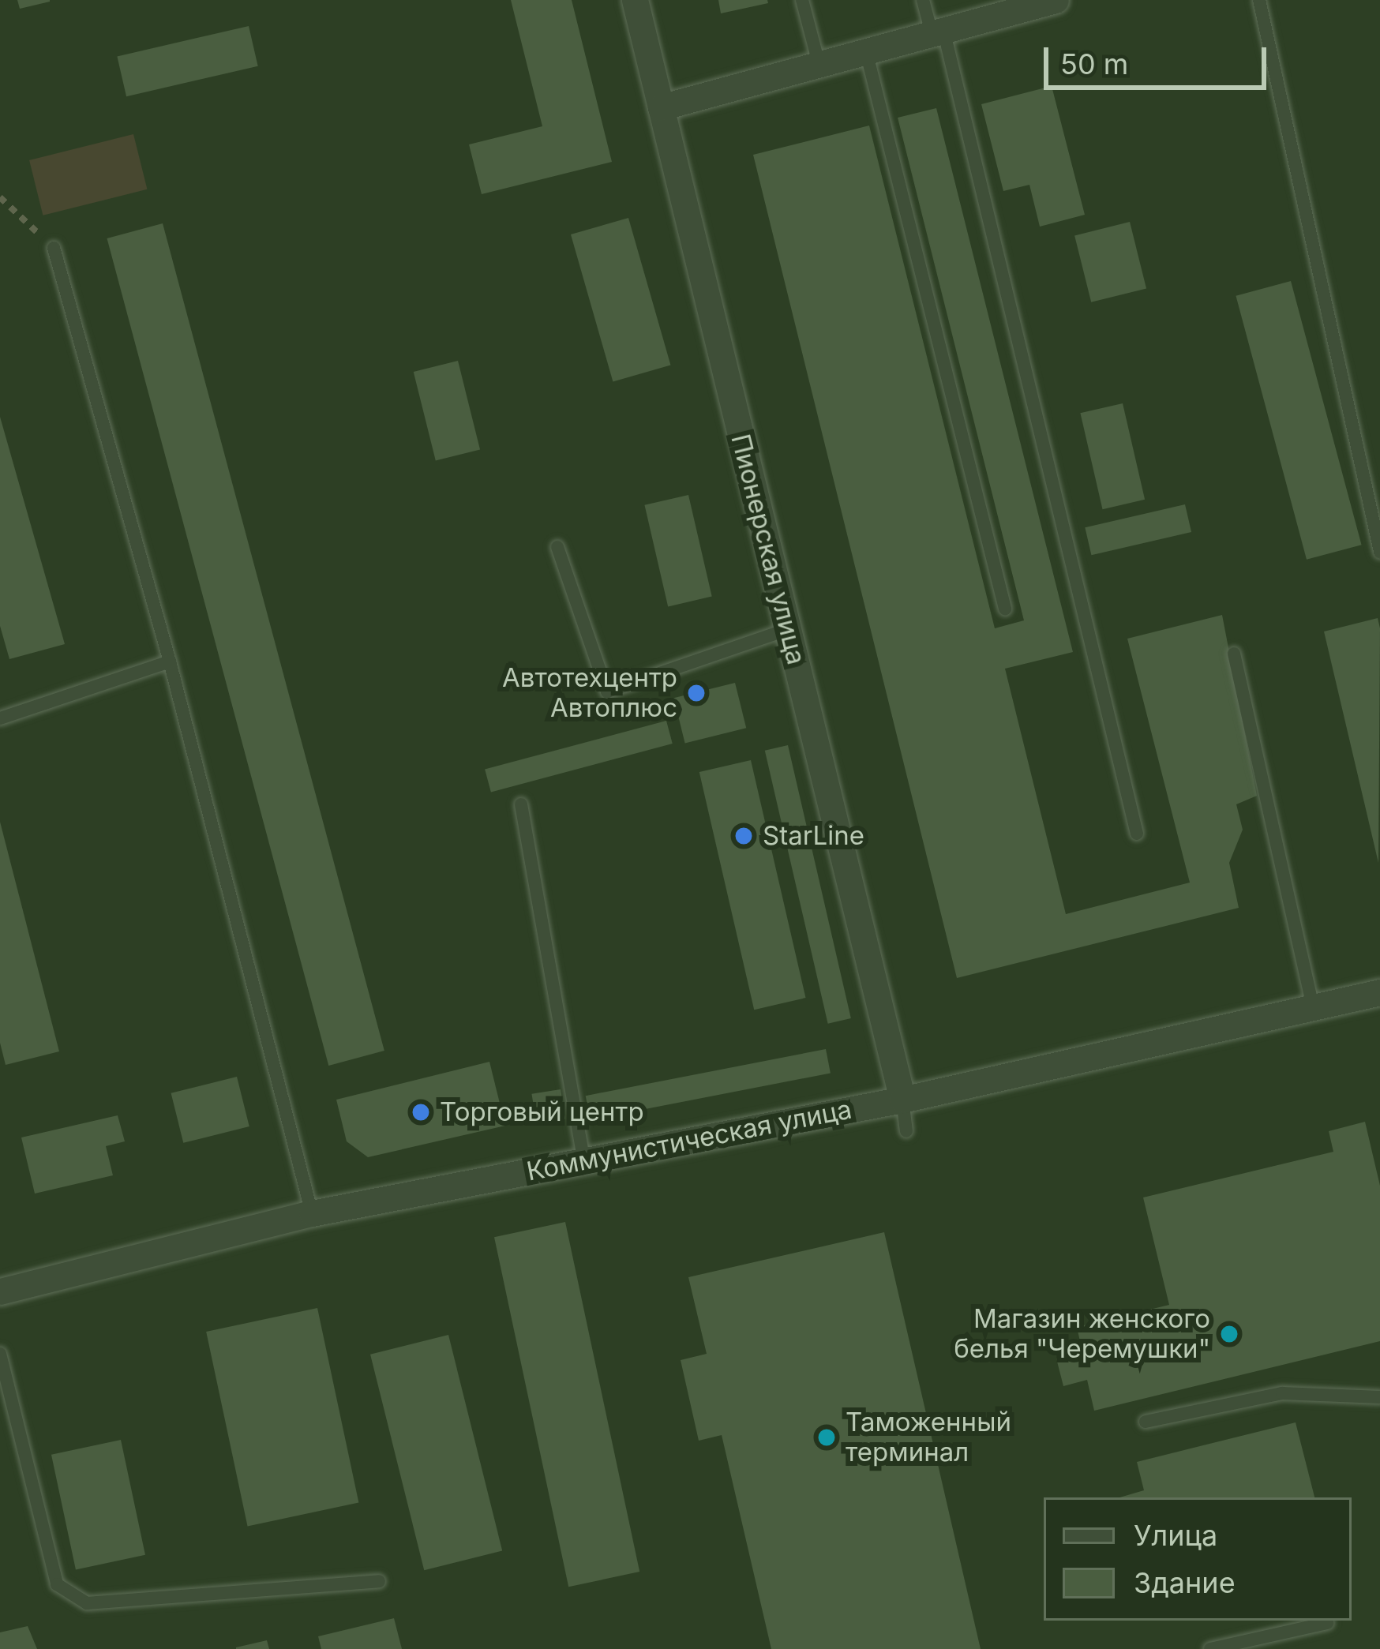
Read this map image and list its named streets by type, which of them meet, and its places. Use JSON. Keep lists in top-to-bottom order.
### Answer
{
  "streets": {
    "street": ["Пионерская улица", "Коммунистическая улица"]
  },
  "crossings": [
    ["Пионерская улица", "Коммунистическая улица"]
  ],
  "places": [
    "Автотехцентр Автоплюс",
    "StarLine",
    "Торговый центр",
    "Магазин женского белья \"Черемушки\"",
    "Таможенный терминал"
  ],
  "legend": ["Улица", "Здание"],
  "scale_bar": "50 m"
}
